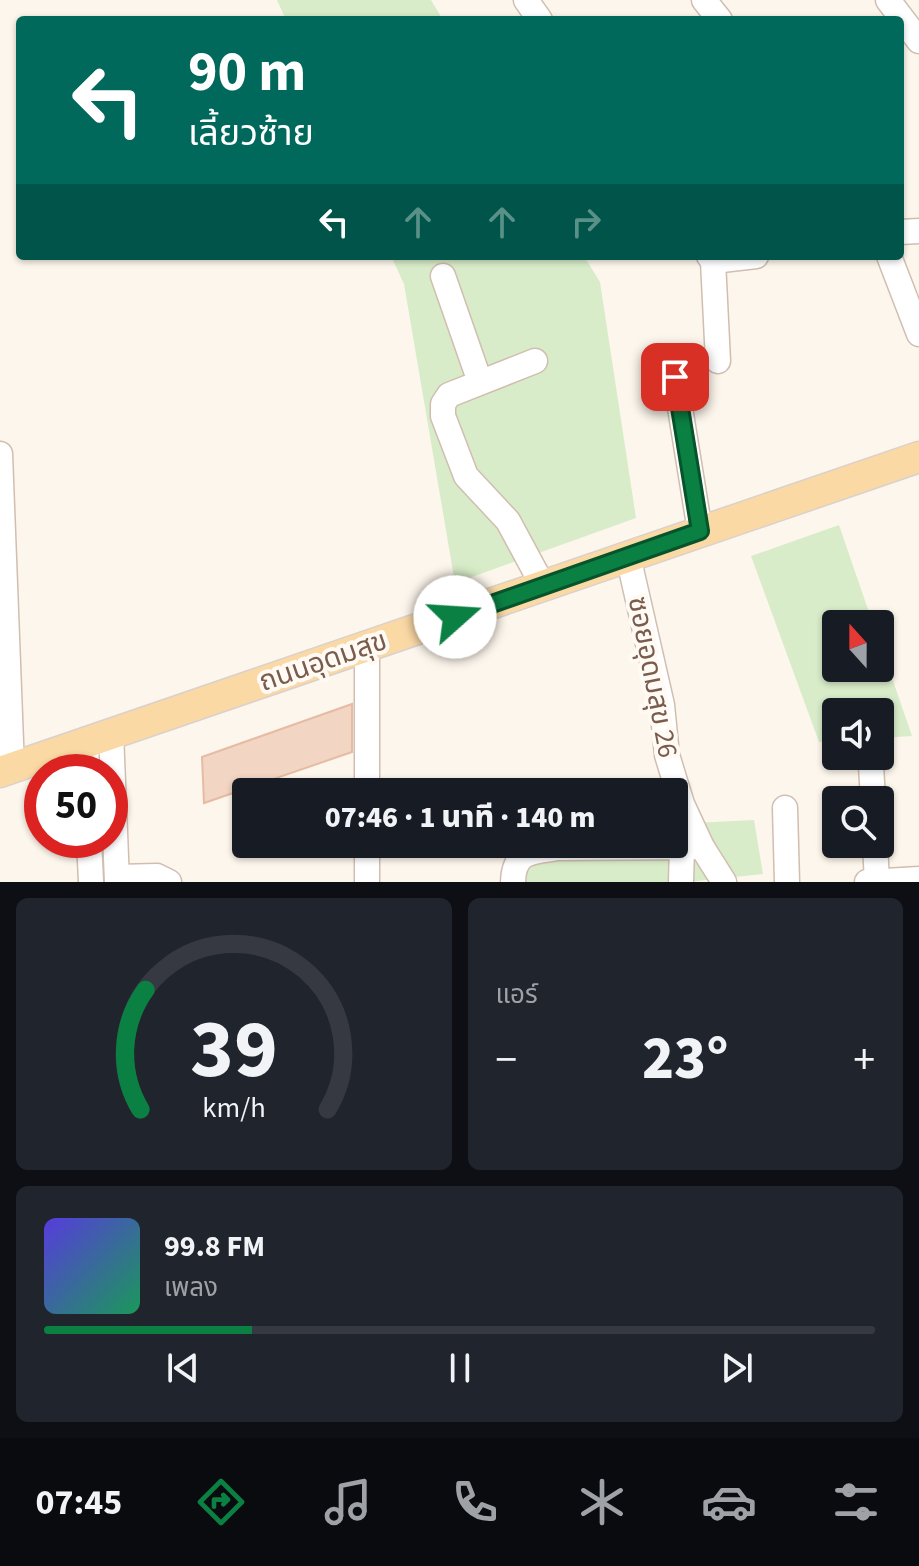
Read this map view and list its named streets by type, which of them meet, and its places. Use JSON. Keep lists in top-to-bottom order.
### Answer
{
  "streets": {
    "main road": ["ถนนอุดมสุข"],
    "street": ["ซอยอุดมสุข 26"]
  },
  "crossings": [
    ["ถนนอุดมสุข", "ซอยอุดมสุข 26"]
  ],
  "north": "top",
  "page": {
    "turn": ["90 m", "เลี้ยวซ้าย"],
    "limit": "50",
    "trip": "07:46 · 1 นาที · 140 m",
    "tile": "แอร์",
    "heat": ["−", "23°", "+"],
    "song": ["99.8 FM", "เพลง"],
    "tabs": "07:45",
    "gauge": ["39", "km/h"]
  }
}
